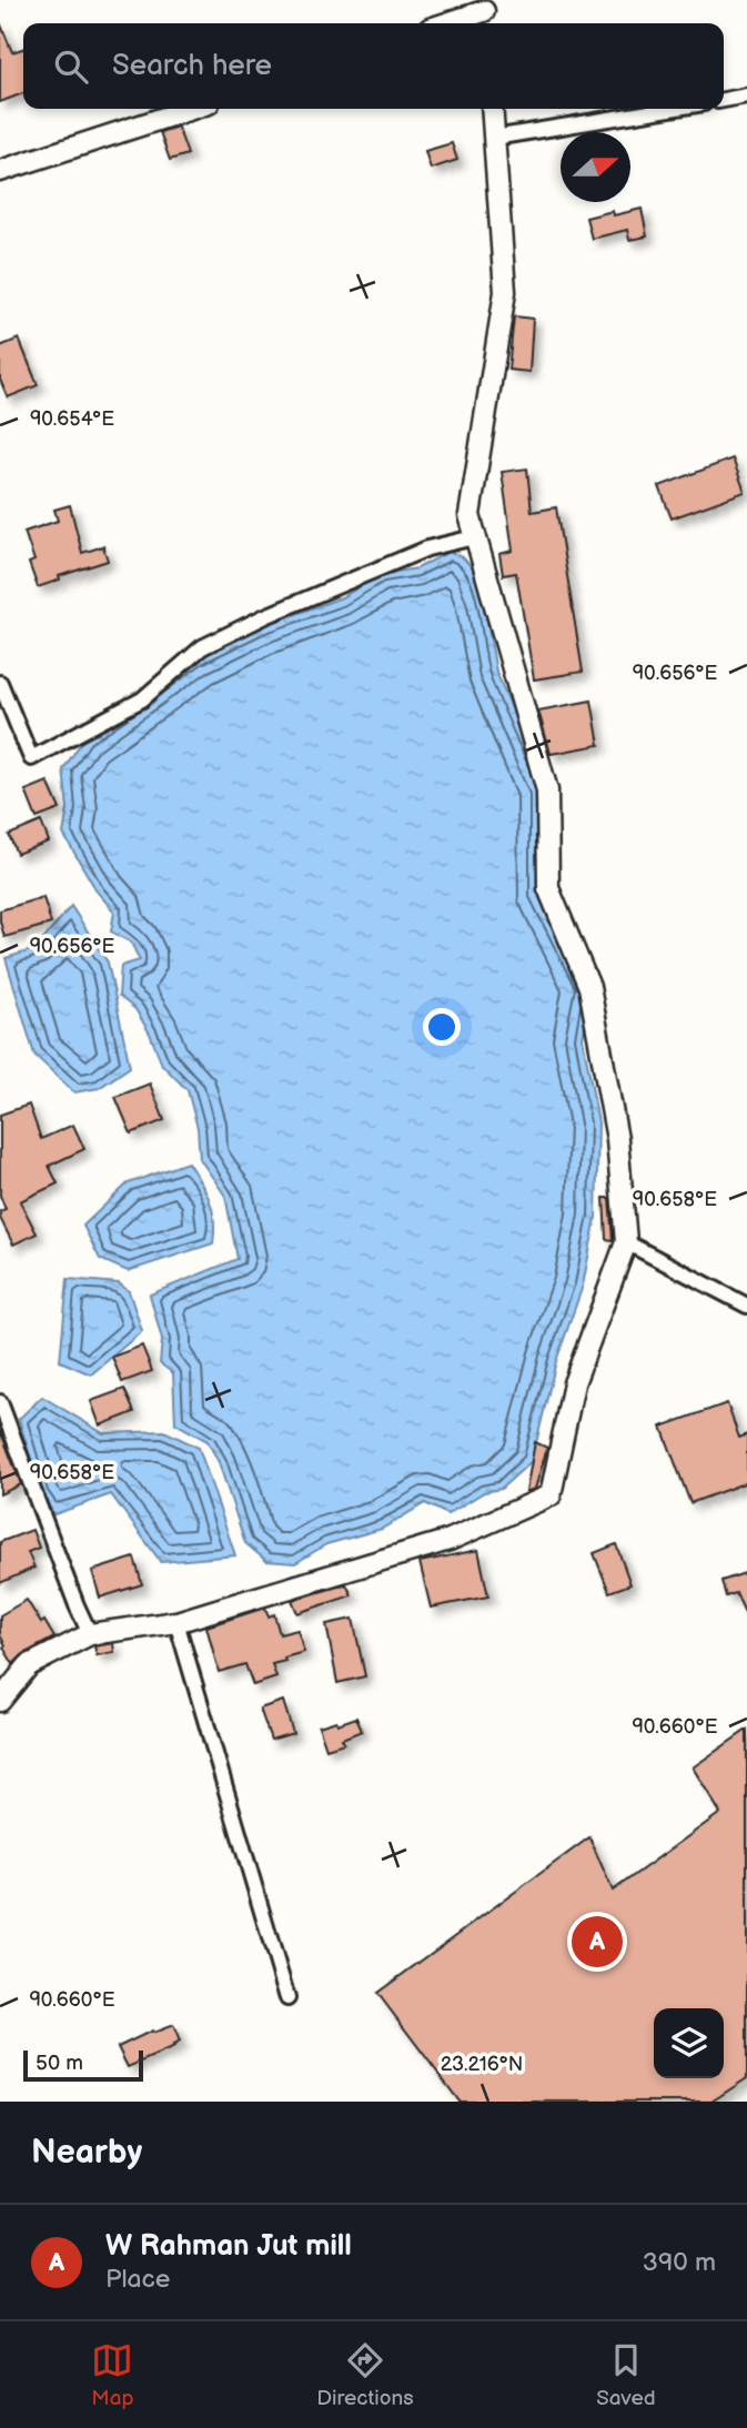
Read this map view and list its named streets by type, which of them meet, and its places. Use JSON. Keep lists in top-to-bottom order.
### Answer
{
  "scale_bar": "50 m",
  "north": "right",
  "page": {
    "search": "Search here",
    "pins": "A",
    "scale": "50 m",
    "heading": "Nearby",
    "list": [
      {
        "mark": "A",
        "name": "W Rahman Jut mill",
        "note": "Place",
        "value": "390 m"
      }
    ],
    "nav": ["Map", "Directions", "Saved"]
  },
  "coordinates": [
    "90.654°E",
    "90.656°E",
    "90.658°E",
    "90.660°E",
    "23.216°N"
  ]
}
